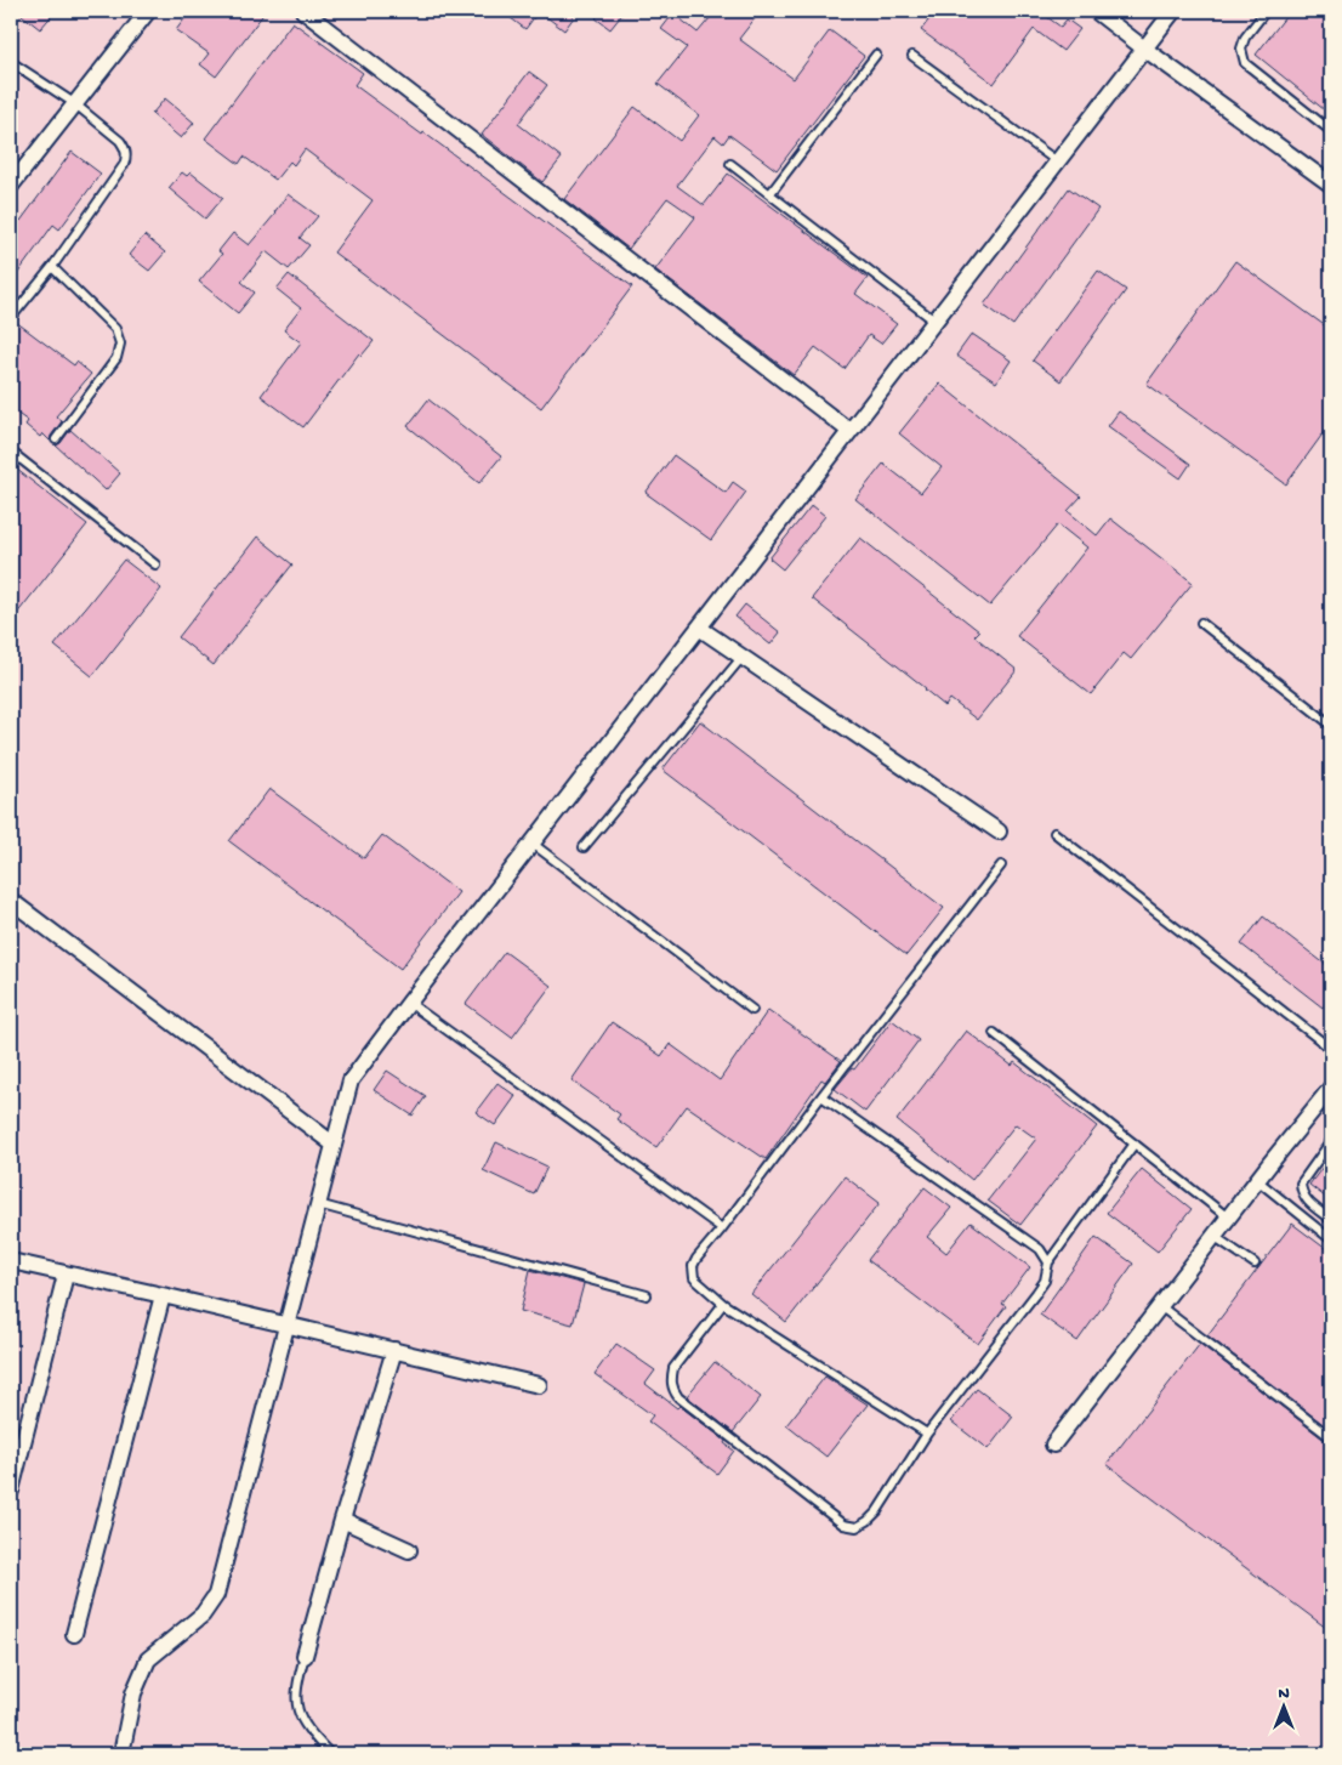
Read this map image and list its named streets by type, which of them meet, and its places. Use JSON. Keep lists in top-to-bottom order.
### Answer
{
  "north": "top"
}
